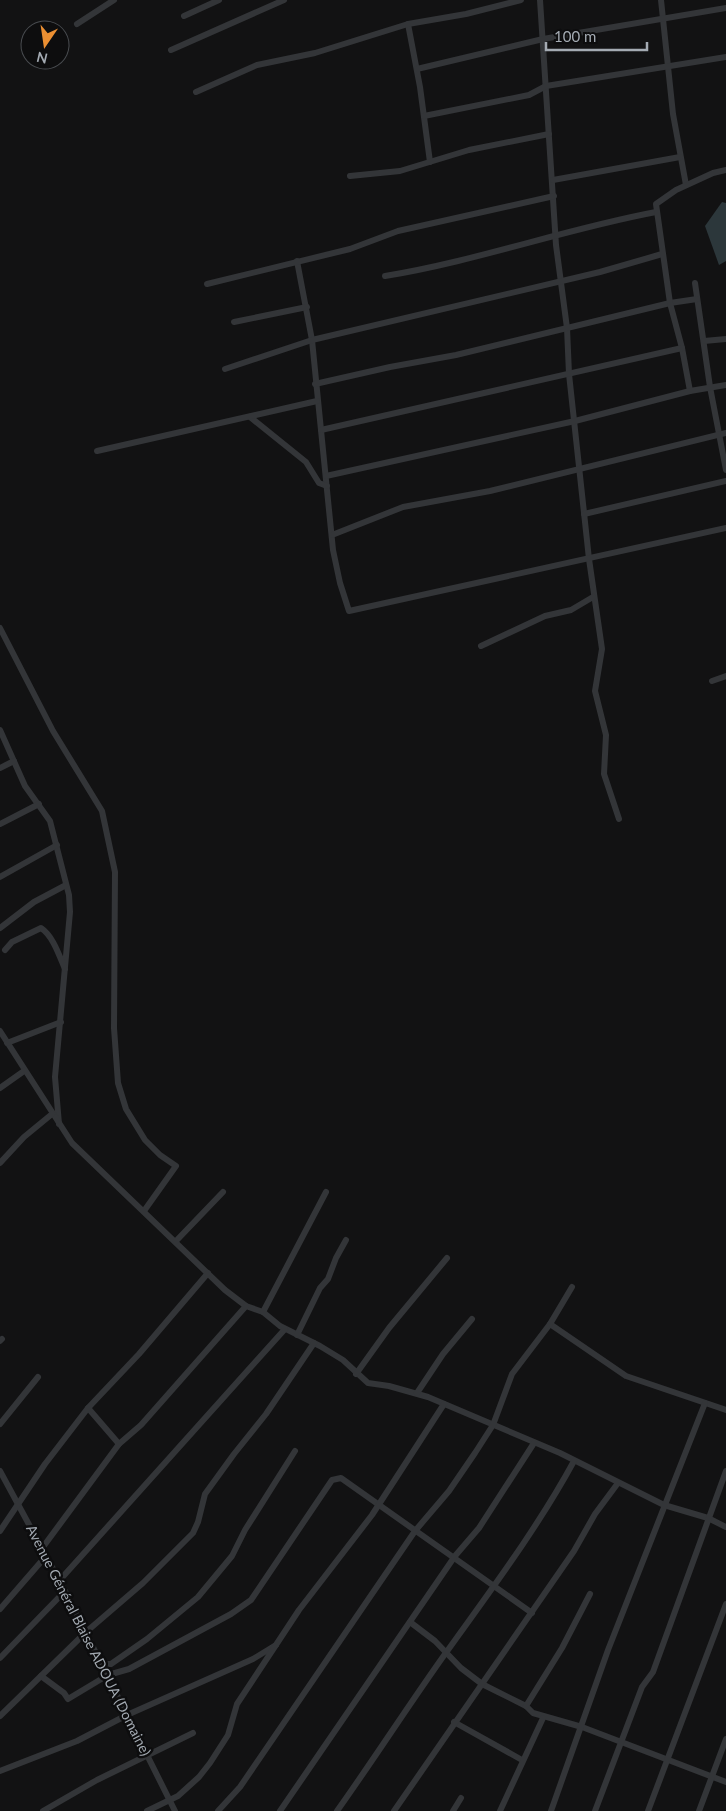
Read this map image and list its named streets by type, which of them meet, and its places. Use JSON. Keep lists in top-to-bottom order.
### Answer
{
  "streets": {
    "street": ["Avenue Général Blaise ADOUA (Domaine)"]
  },
  "scale_bar": "100 m",
  "north": "bottom"
}
